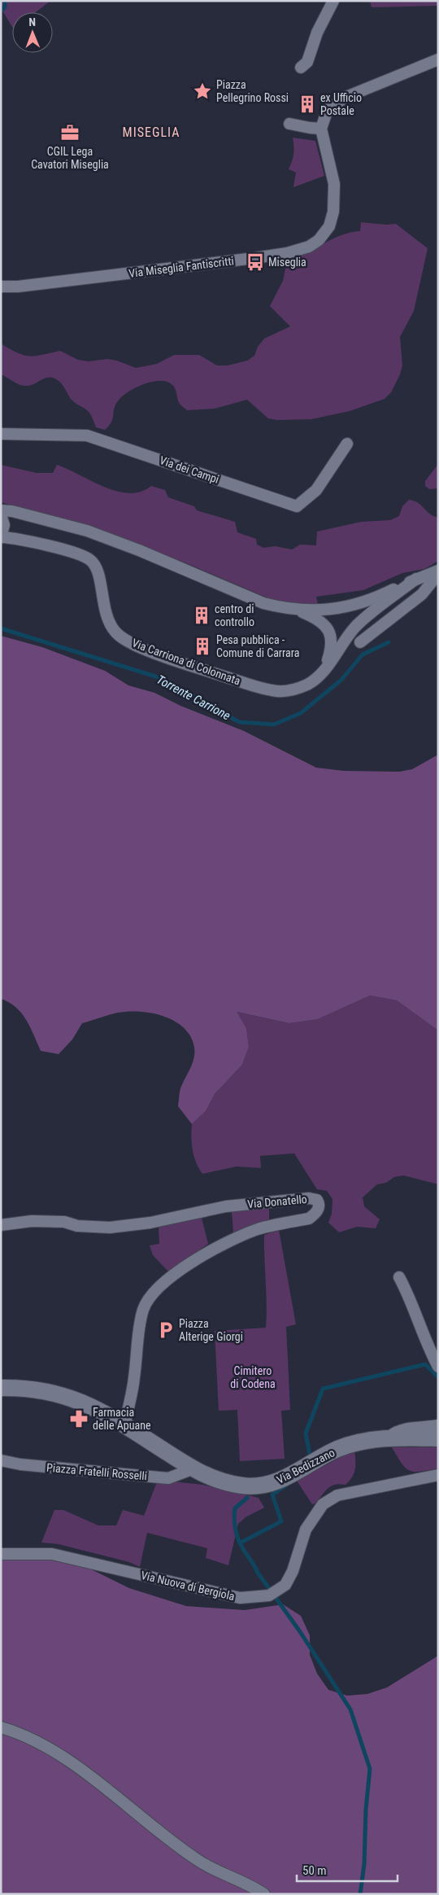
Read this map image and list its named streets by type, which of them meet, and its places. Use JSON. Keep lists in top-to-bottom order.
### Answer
{
  "streets": {
    "street": [
      "Via Miseglia Fantiscritti",
      "Via dei Campi",
      "Via Carriona di Colonnata",
      "Via Donatello",
      "Via Bedizzano",
      "Piazza Fratelli Rosselli",
      "Via Nuova di Bergiola"
    ]
  },
  "crossings": [
    ["Via Donatello", "Via Bedizzano"],
    ["Via Bedizzano", "Piazza Fratelli Rosselli"]
  ],
  "districts": ["MISEGLIA"],
  "water": ["Torrente Carrione"],
  "parks": ["Cimitero di Codena"],
  "places": {
    "place": ["Piazza Pellegrino Rossi"],
    "building": ["ex Ufficio Postale", "centro di controllo", "Pesa pubblica - Comune di Carrara"],
    "office": ["CGIL Lega Cavatori Miseglia"],
    "bus stop": ["Miseglia"],
    "parking": ["Piazza Alterige Giorgi"],
    "pharmacy": ["Farmacia delle Apuane"]
  },
  "scale_bar": "50 m",
  "north": "top"
}
